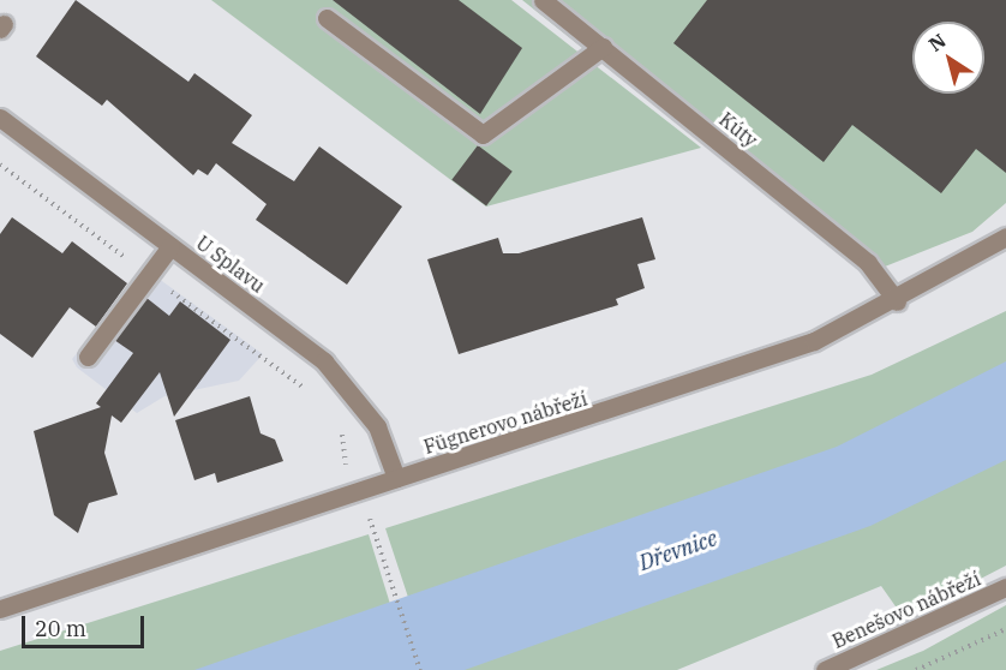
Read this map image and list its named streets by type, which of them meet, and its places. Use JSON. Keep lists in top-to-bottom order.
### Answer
{
  "streets": {
    "street": [
      "Kúty",
      "U Splavu",
      "Fügnerovo nábřeží",
      "Benešovo nábřeží"
    ]
  },
  "crossings": [
    ["Kúty", "Fügnerovo nábřeží"],
    ["U Splavu", "Fügnerovo nábřeží"]
  ],
  "water": ["Dřevnice"],
  "scale_bar": "20 m",
  "north": "top left"
}
